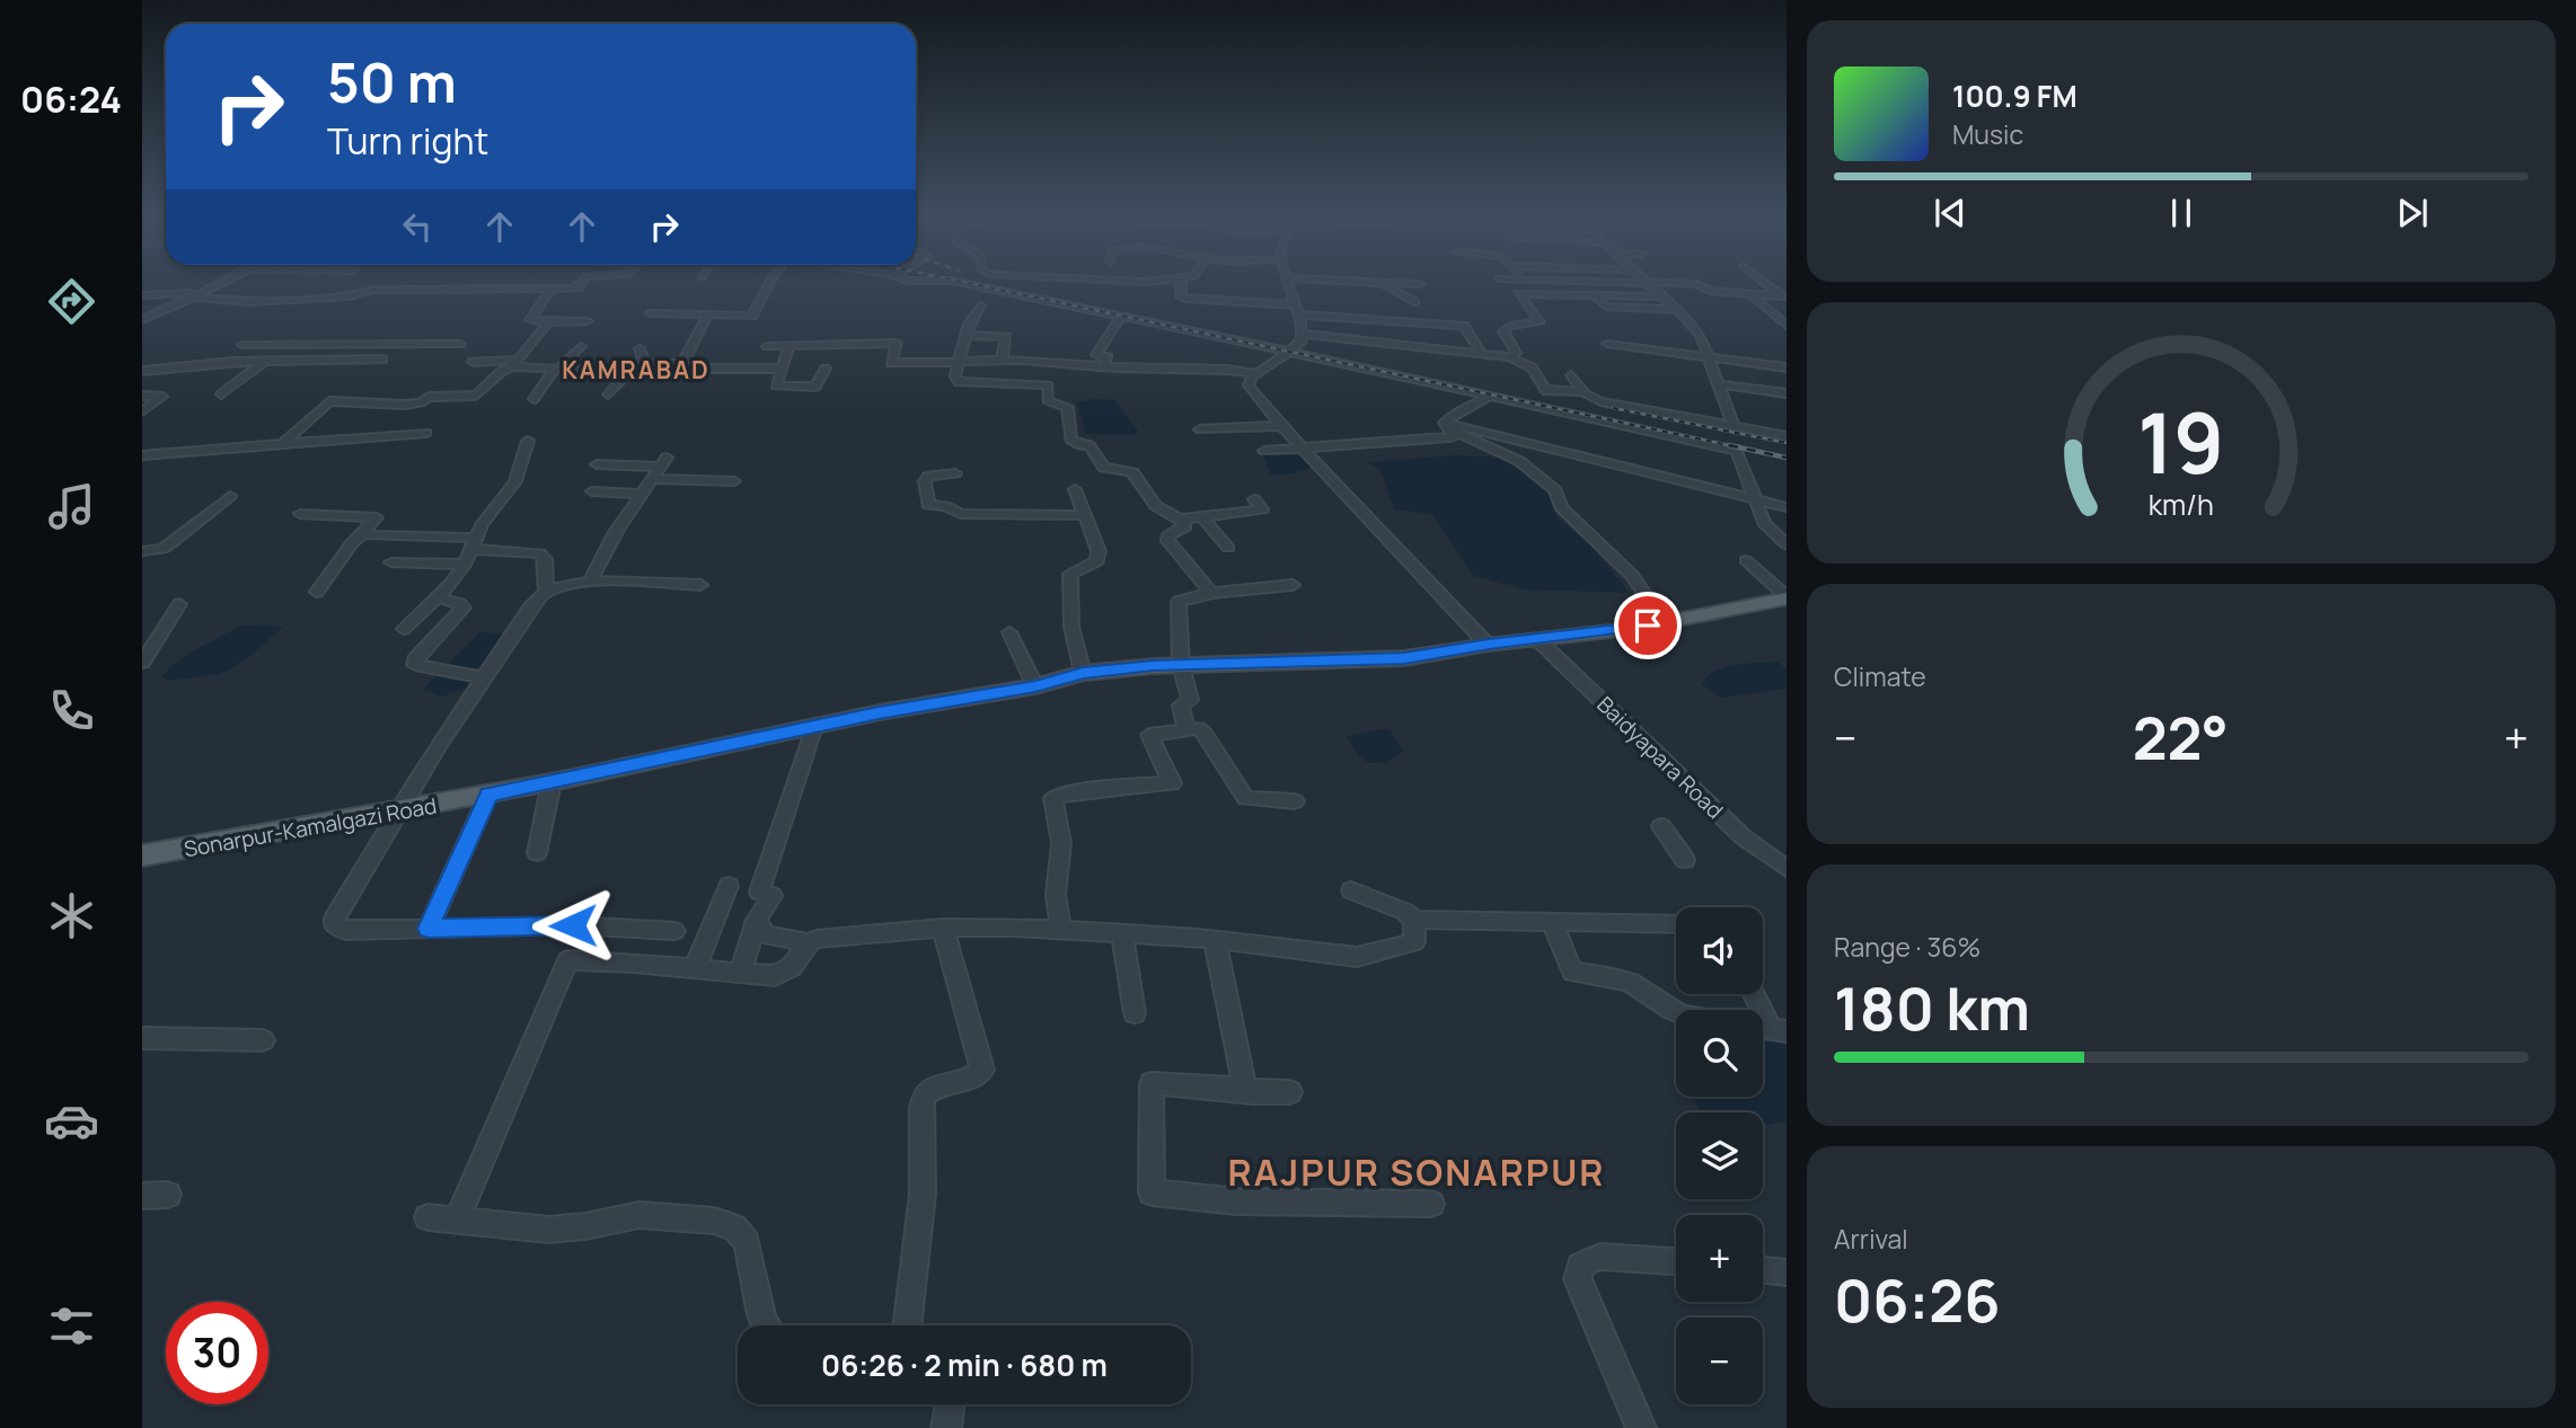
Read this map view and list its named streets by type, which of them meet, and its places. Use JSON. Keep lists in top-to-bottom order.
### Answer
{
  "streets": {
    "main road": ["Sonarpur-Kamalgazi Road"],
    "street": ["Baidyapara Road"]
  },
  "crossings": [
    ["Baidyapara Road", "Sonarpur-Kamalgazi Road"]
  ],
  "districts": ["KAMRABAD", "RAJPUR SONARPUR"],
  "page": {
    "tabs": "06:24",
    "turn": ["50 m", "Turn right"],
    "song": ["100.9 FM", "Music"],
    "tile": [
      "Climate",
      ["Range · 36%", "180 km"],
      ["Arrival", "06:26"]
    ],
    "heat": ["−", "22°", "+"],
    "map_buttons": ["+", "−"],
    "limit": "30",
    "trip": "06:26 · 2 min · 680 m",
    "gauge": ["19", "km/h"]
  }
}
